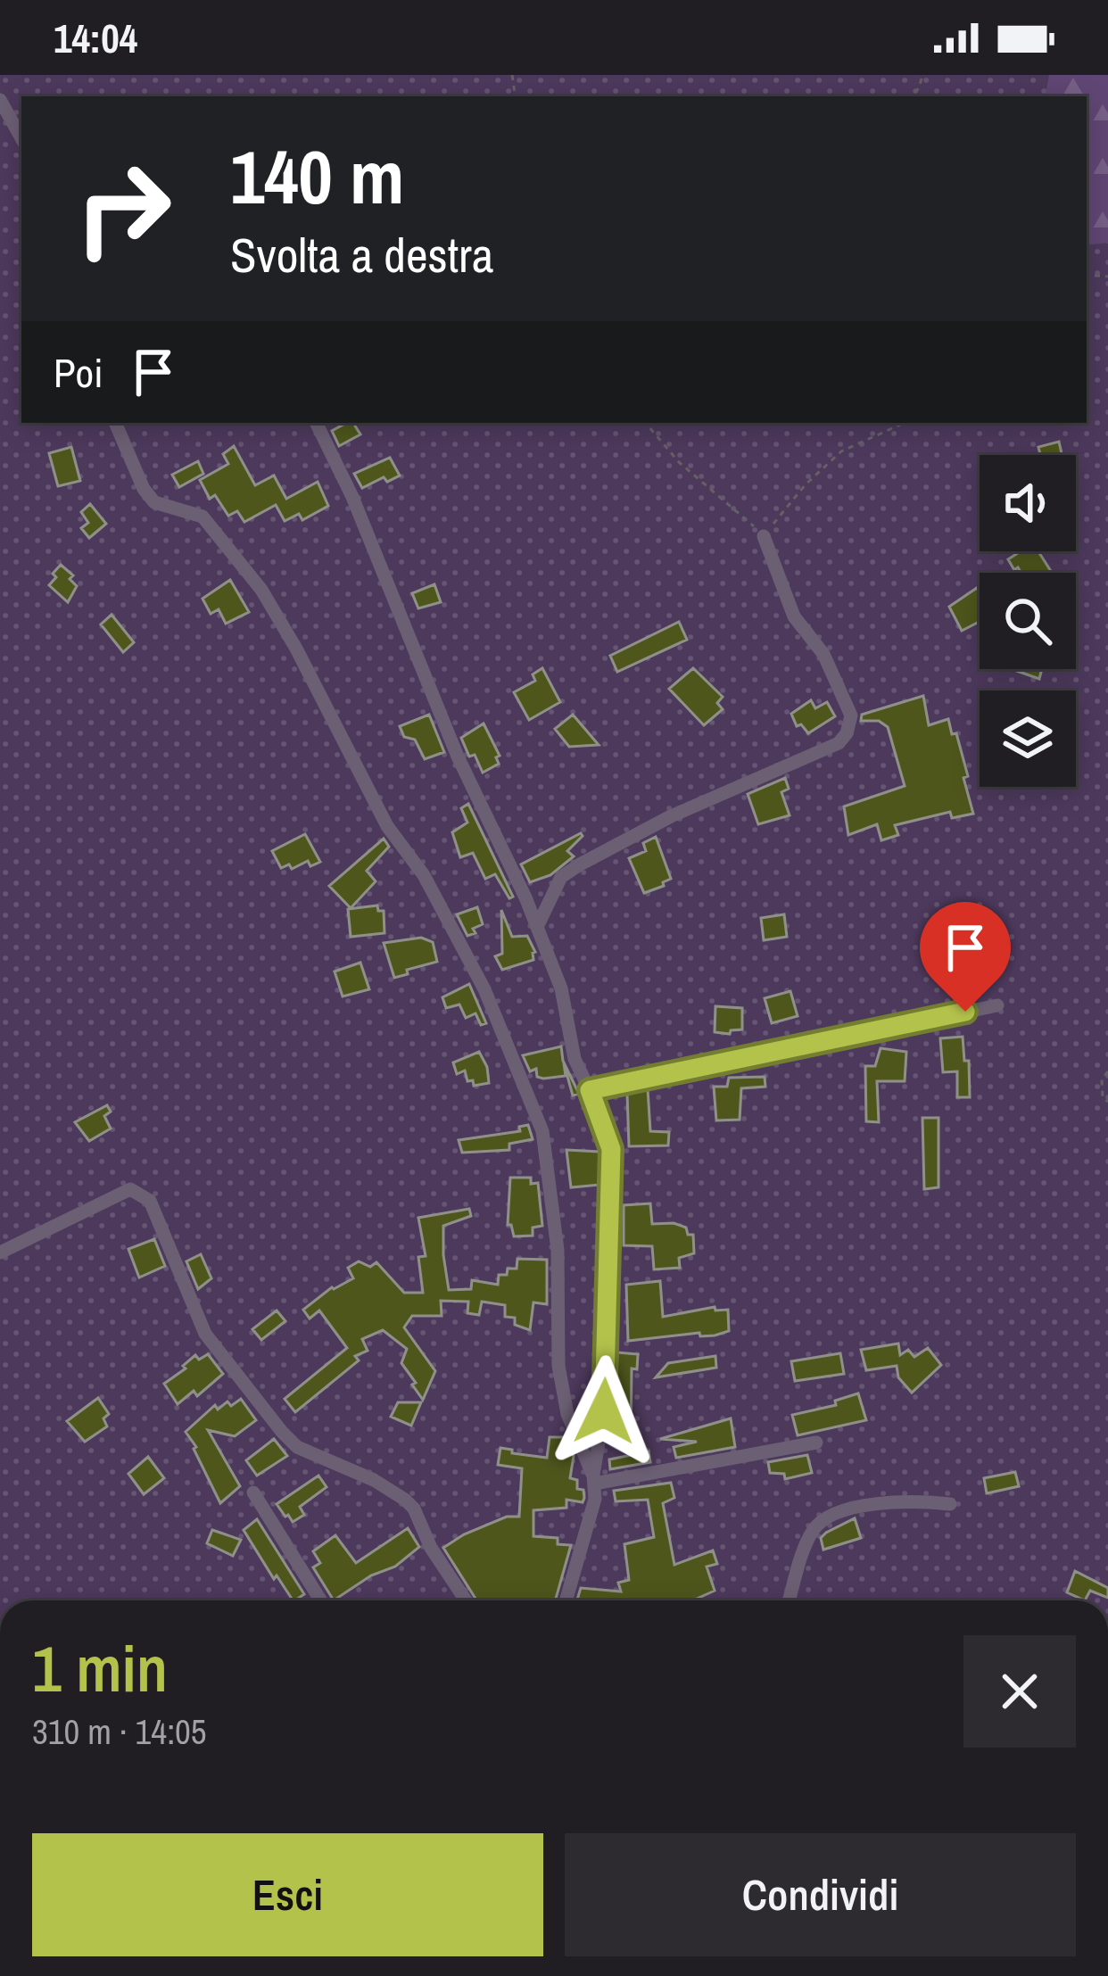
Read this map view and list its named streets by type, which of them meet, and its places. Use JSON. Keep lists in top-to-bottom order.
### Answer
{
  "page": {
    "status": "14:04",
    "turn": ["140 m", "Svolta a destra"],
    "then": "Poi",
    "heading": ["1 min", "310 m · 14:05"],
    "buttons": ["Esci", "Condividi"]
  }
}
